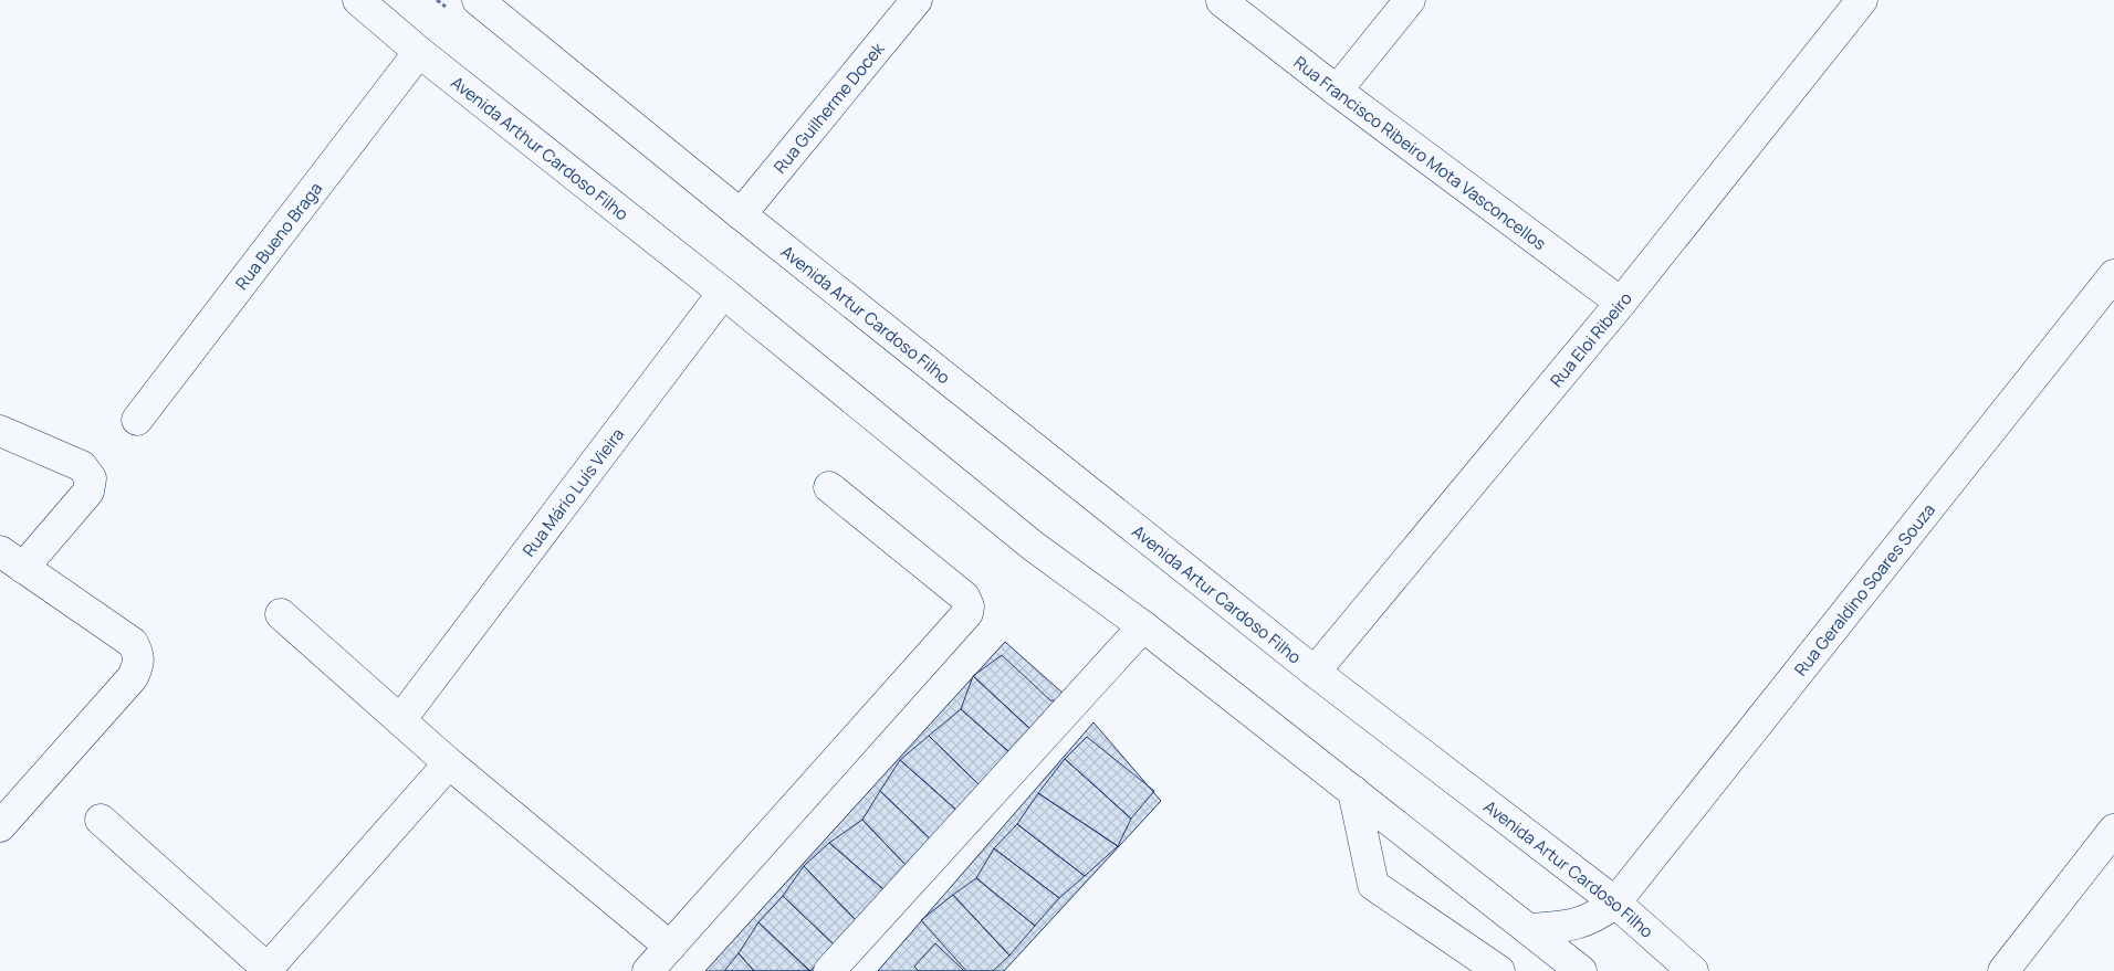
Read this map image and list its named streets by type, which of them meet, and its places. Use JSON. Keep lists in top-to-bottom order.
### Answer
{
  "streets": {
    "street": [
      "Rua Guilherme Docek",
      "Avenida Arthur Cardoso Filho",
      "Rua Francisco Ribeiro Mota Vasconcellos",
      "Rua Bueno Braga",
      "Avenida Artur Cardoso Filho",
      "Rua Eloi Ribeiro",
      "Rua Mário Luís Vieira",
      "Rua Geraldino Soares Souza"
    ]
  },
  "crossings": [
    ["Rua Guilherme Docek", "Avenida Artur Cardoso Filho"],
    ["Avenida Arthur Cardoso Filho", "Rua Bueno Braga"],
    ["Avenida Arthur Cardoso Filho", "Rua Mário Luís Vieira"],
    ["Rua Francisco Ribeiro Mota Vasconcellos", "Rua Eloi Ribeiro"],
    ["Avenida Artur Cardoso Filho", "Rua Eloi Ribeiro"],
    ["Avenida Artur Cardoso Filho", "Rua Geraldino Soares Souza"]
  ]
}
